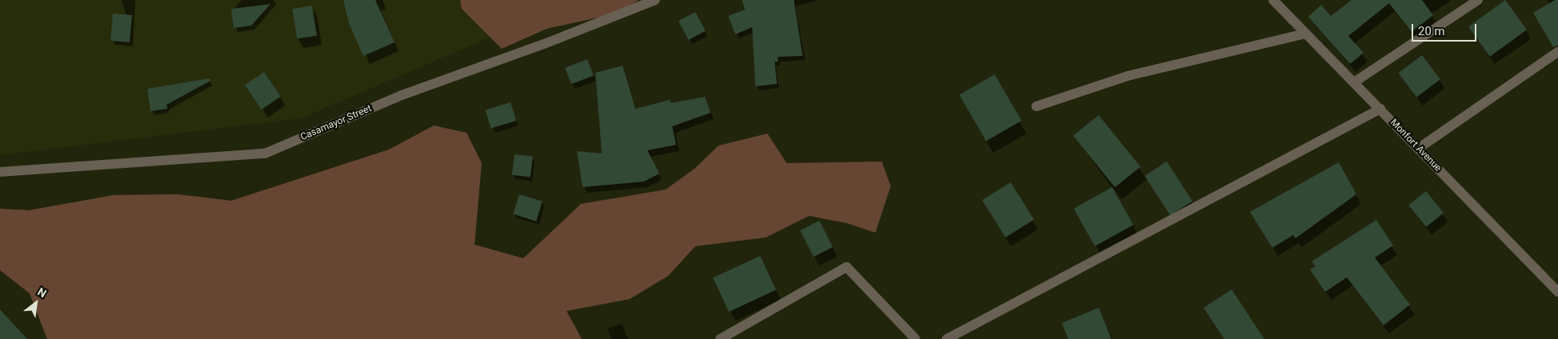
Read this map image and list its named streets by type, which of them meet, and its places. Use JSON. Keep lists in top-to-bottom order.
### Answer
{
  "streets": {
    "street": ["Casamayor Street", "Monfort Avenue"]
  },
  "scale_bar": "20 m",
  "north": "top right"
}
